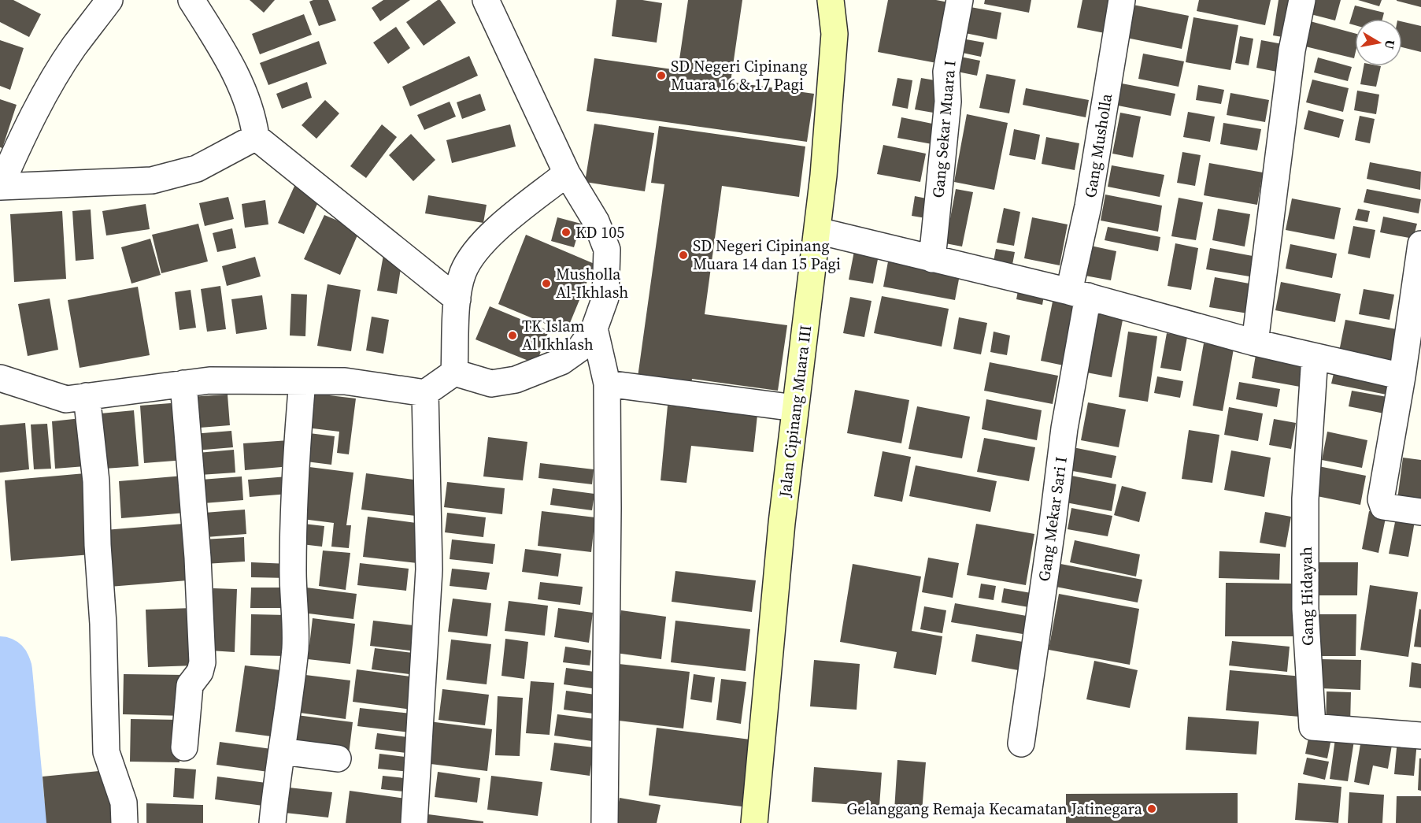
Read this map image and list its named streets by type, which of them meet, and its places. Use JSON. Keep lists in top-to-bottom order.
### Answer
{
  "streets": {
    "street": [
      "Gang Sekar Muara I",
      "Gang Musholla",
      "Jalan Cipinang Muara III",
      "Gang Mekar Sari I",
      "Gang Hidayah"
    ]
  },
  "crossings": [
    ["Gang Musholla", "Gang Mekar Sari I"]
  ],
  "places": [
    "SD Negeri Cipinang Muara 16 & 17 Pagi",
    "KD 105",
    "SD Negeri Cipinang Muara 14 dan 15 Pagi",
    "Musholla Al-Ikhlash",
    "TK Islam Al Ikhlash",
    "Gelanggang Remaja Kecamatan Jatinegara"
  ],
  "north": "right"
}
